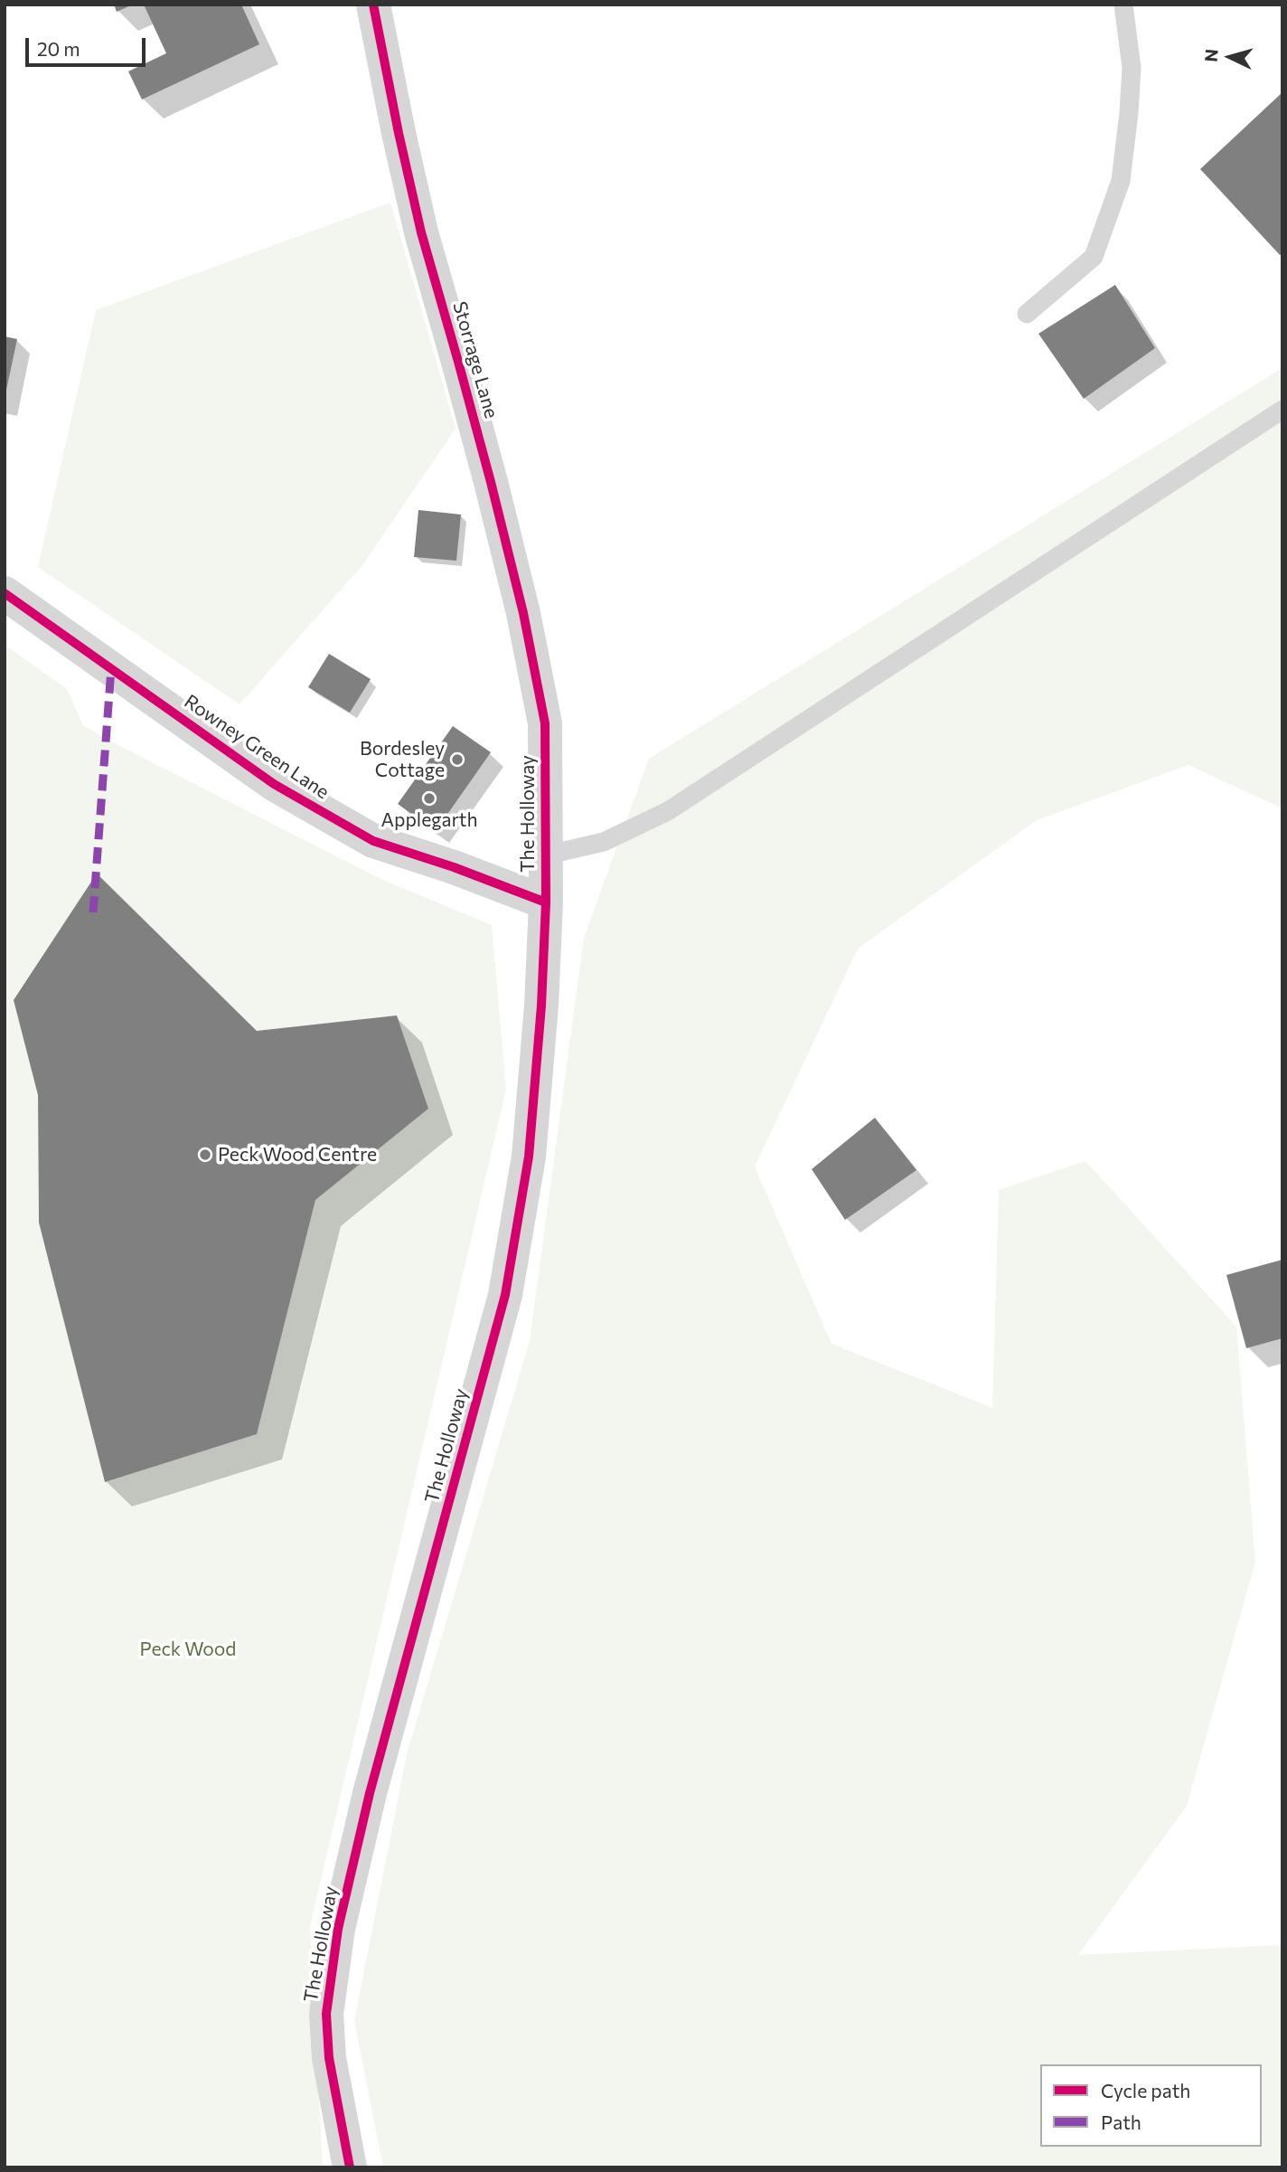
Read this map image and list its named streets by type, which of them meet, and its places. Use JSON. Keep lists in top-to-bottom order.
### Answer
{
  "streets": {
    "street": ["Storrage Lane", "Rowney Green Lane", "The Holloway"]
  },
  "crossings": [
    ["Storrage Lane", "The Holloway"],
    ["Rowney Green Lane", "The Holloway"]
  ],
  "parks": ["Peck Wood"],
  "places": ["Bordesley Cottage", "Applegarth", "Peck Wood Centre"],
  "legend": ["Cycle path", "Path"],
  "scale_bar": "20 m",
  "north": "left"
}
